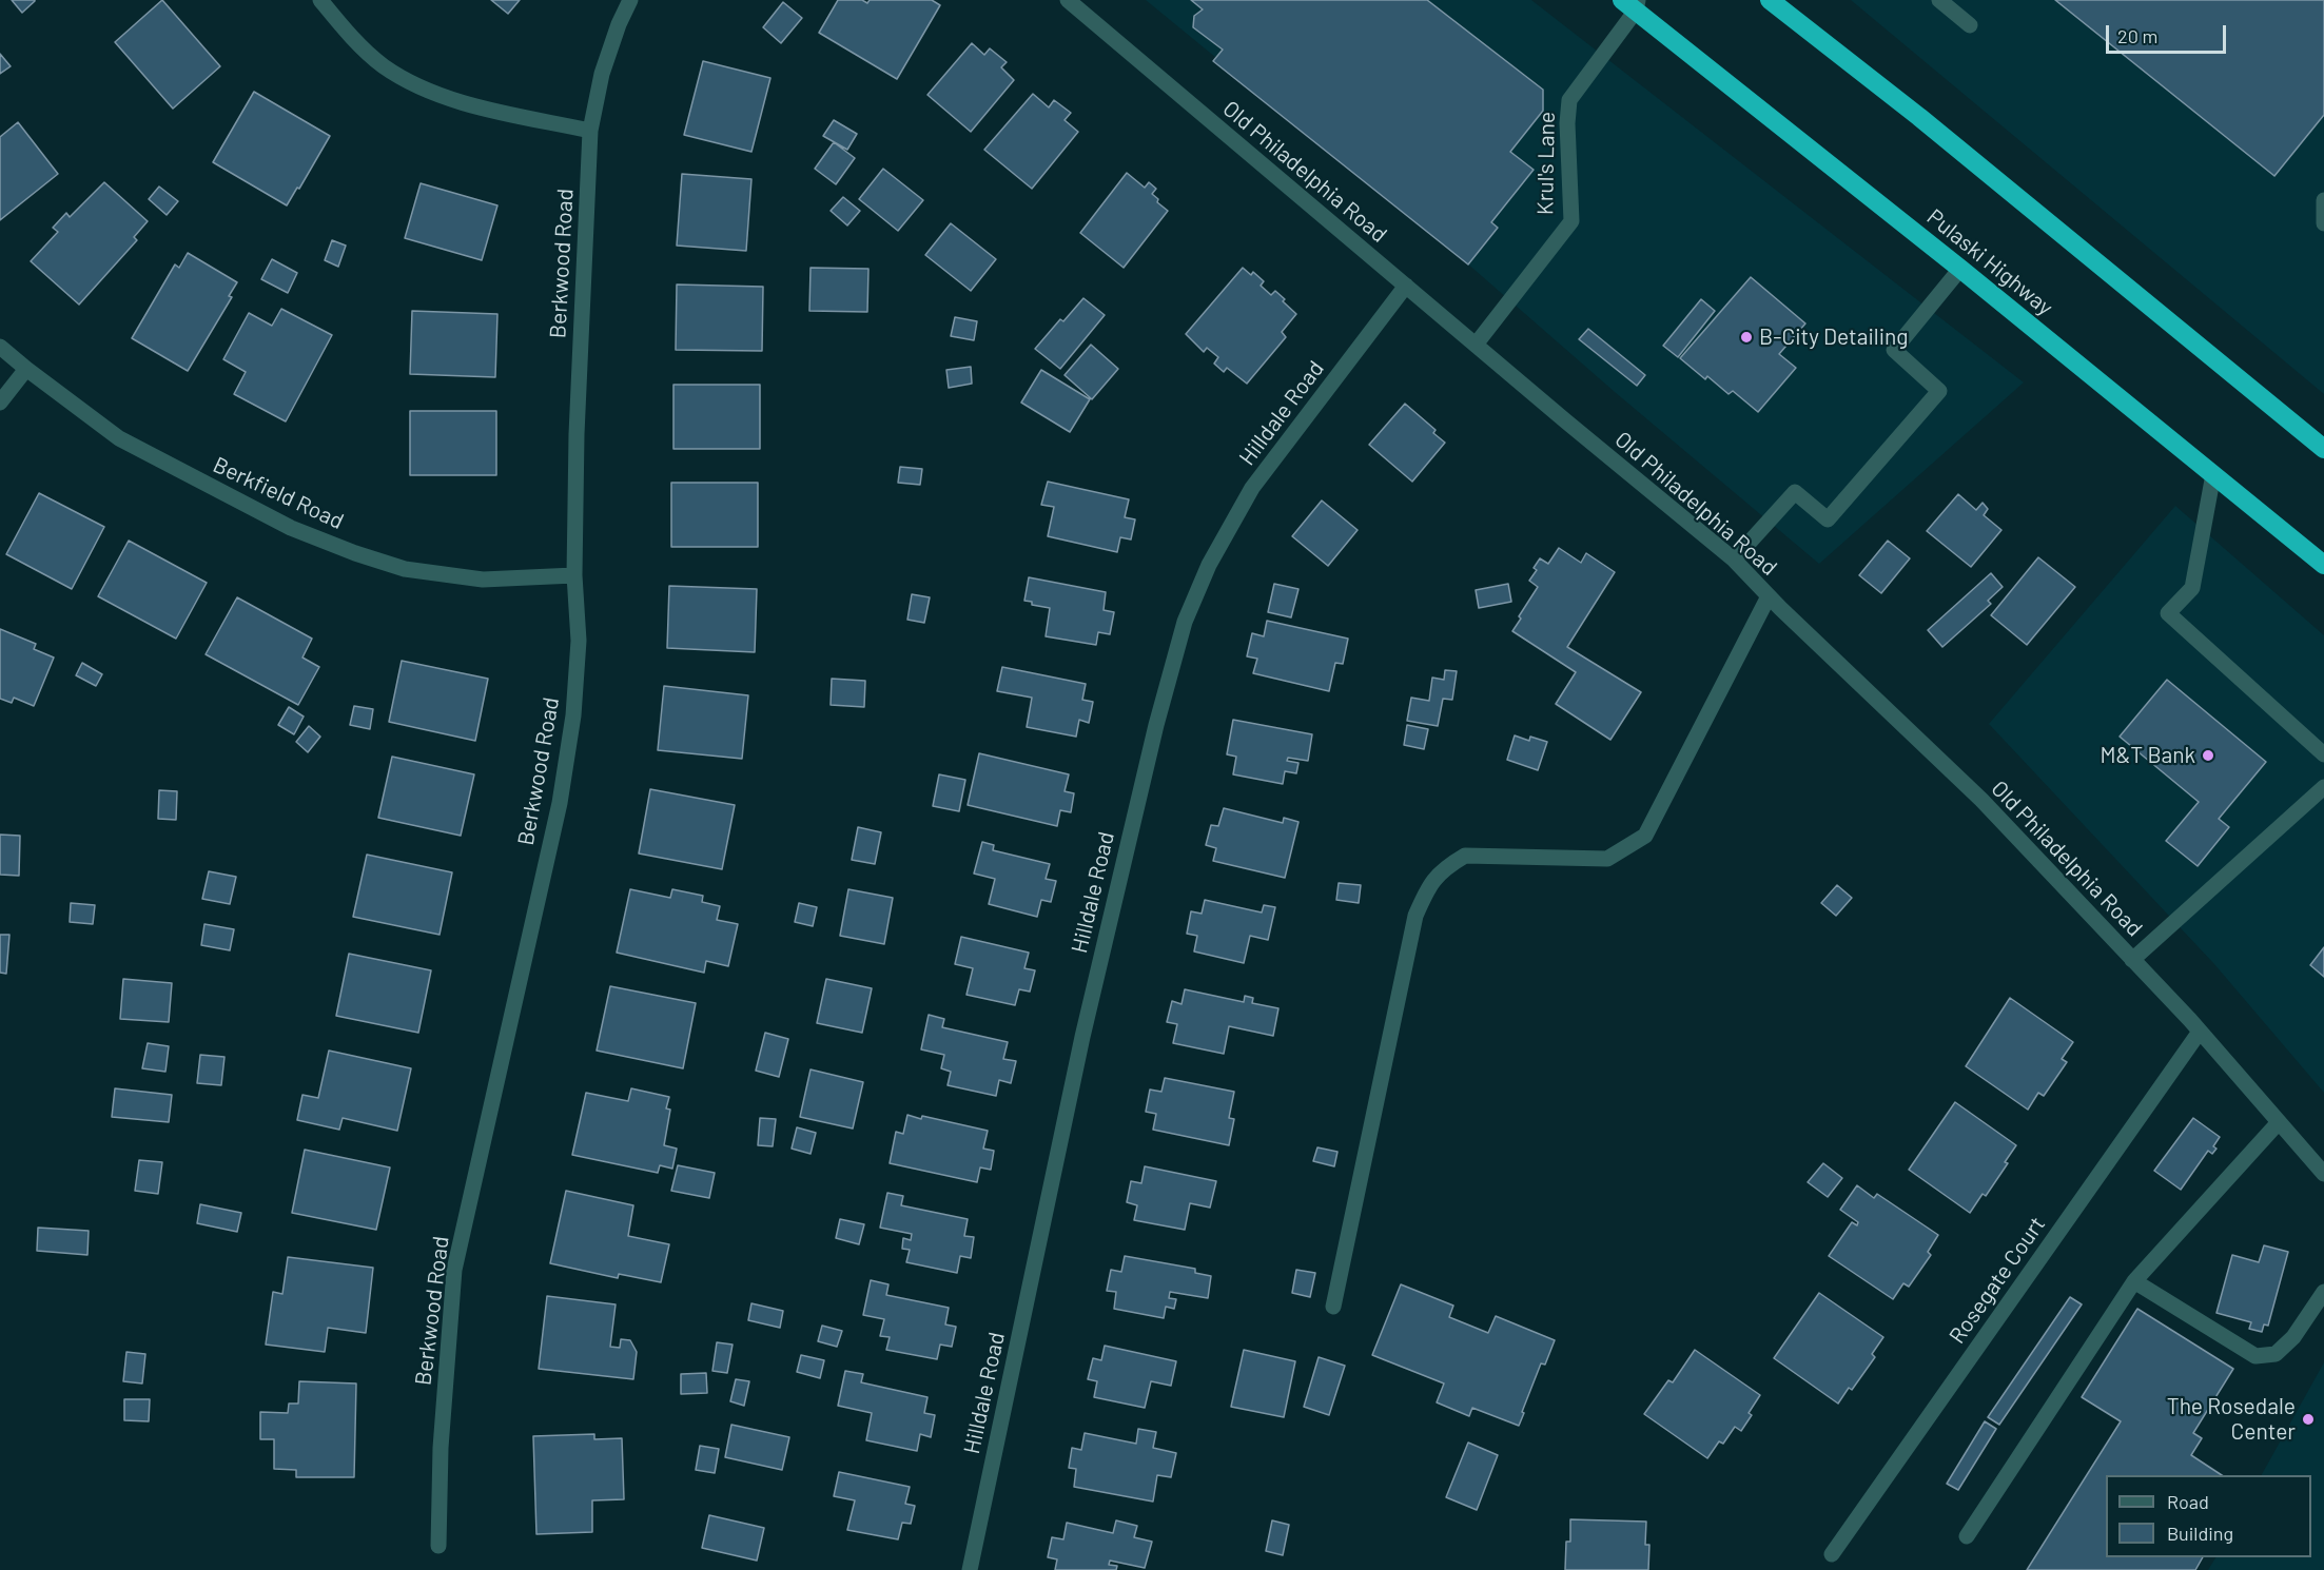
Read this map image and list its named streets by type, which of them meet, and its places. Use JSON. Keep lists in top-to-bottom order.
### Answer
{
  "streets": {
    "highway": ["Pulaski Highway"],
    "street": [
      "Krul's Lane",
      "Old Philadelphia Road",
      "Berkwood Road",
      "Hilldale Road",
      "Berkfield Road",
      "Rosegate Court"
    ]
  },
  "crossings": [
    ["Krul's Lane", "Old Philadelphia Road"],
    ["Krul's Lane", "Pulaski Highway"],
    ["Old Philadelphia Road", "Hilldale Road"],
    ["Old Philadelphia Road", "Rosegate Court"],
    ["Berkwood Road", "Berkfield Road"]
  ],
  "places": ["B-City Detailing", "M&T Bank", "The Rosedale Center"],
  "legend": ["Road", "Building"],
  "scale_bar": "20 m"
}
